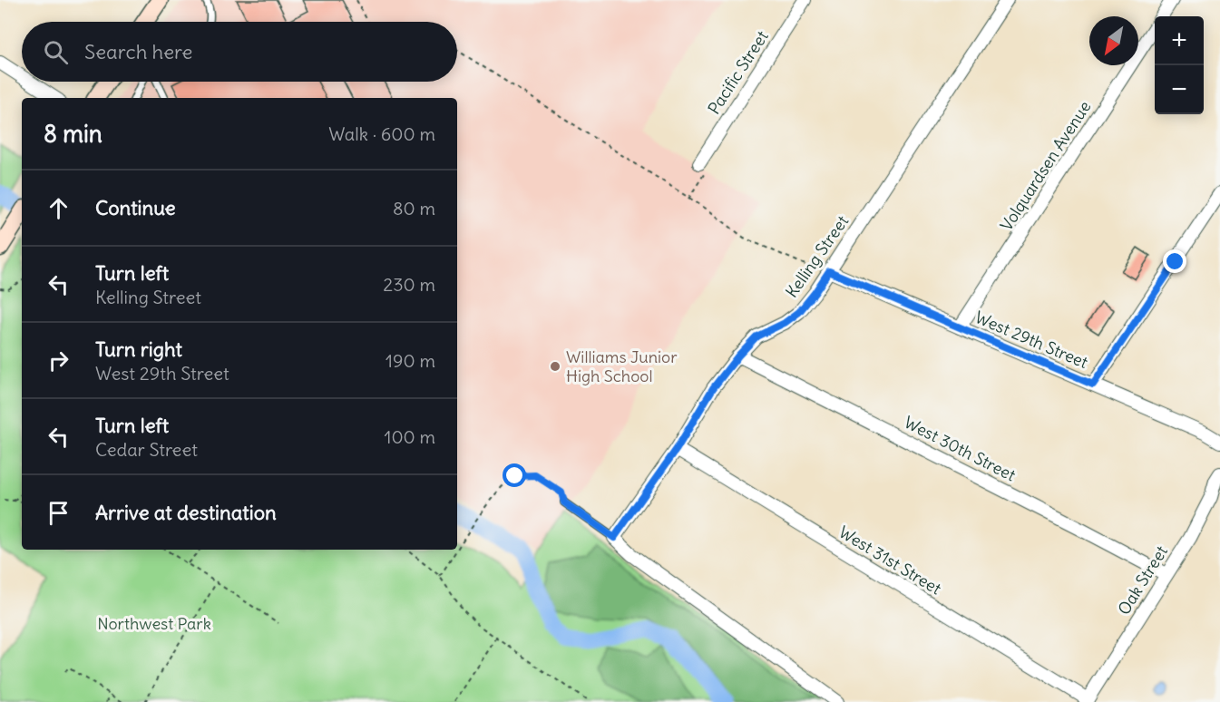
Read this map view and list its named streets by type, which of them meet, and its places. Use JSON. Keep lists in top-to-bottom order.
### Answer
{
  "streets": {
    "street": [
      "Pacific Street",
      "Volquardsen Avenue",
      "Kelling Street",
      "West 29th Street",
      "West 30th Street",
      "West 31st Street",
      "Oak Street"
    ]
  },
  "crossings": [
    ["Volquardsen Avenue", "West 29th Street"],
    ["Kelling Street", "West 29th Street"],
    ["Kelling Street", "West 30th Street"],
    ["Kelling Street", "West 31st Street"],
    ["West 30th Street", "Oak Street"],
    ["West 31st Street", "Oak Street"]
  ],
  "parks": ["Northwest Park"],
  "places": ["Williams Junior High School"],
  "north": "bottom left",
  "page": {
    "map_buttons": ["+", "−"],
    "search": "Search here",
    "heading": ["8 min", "Walk · 600 m"],
    "list": [
      ["Continue", "80 m"],
      ["Turn left", "Kelling Street", "230 m"],
      ["Turn right", "West 29th Street", "190 m"],
      ["Turn left", "Cedar Street", "100 m"],
      "Arrive at destination"
    ]
  }
}
